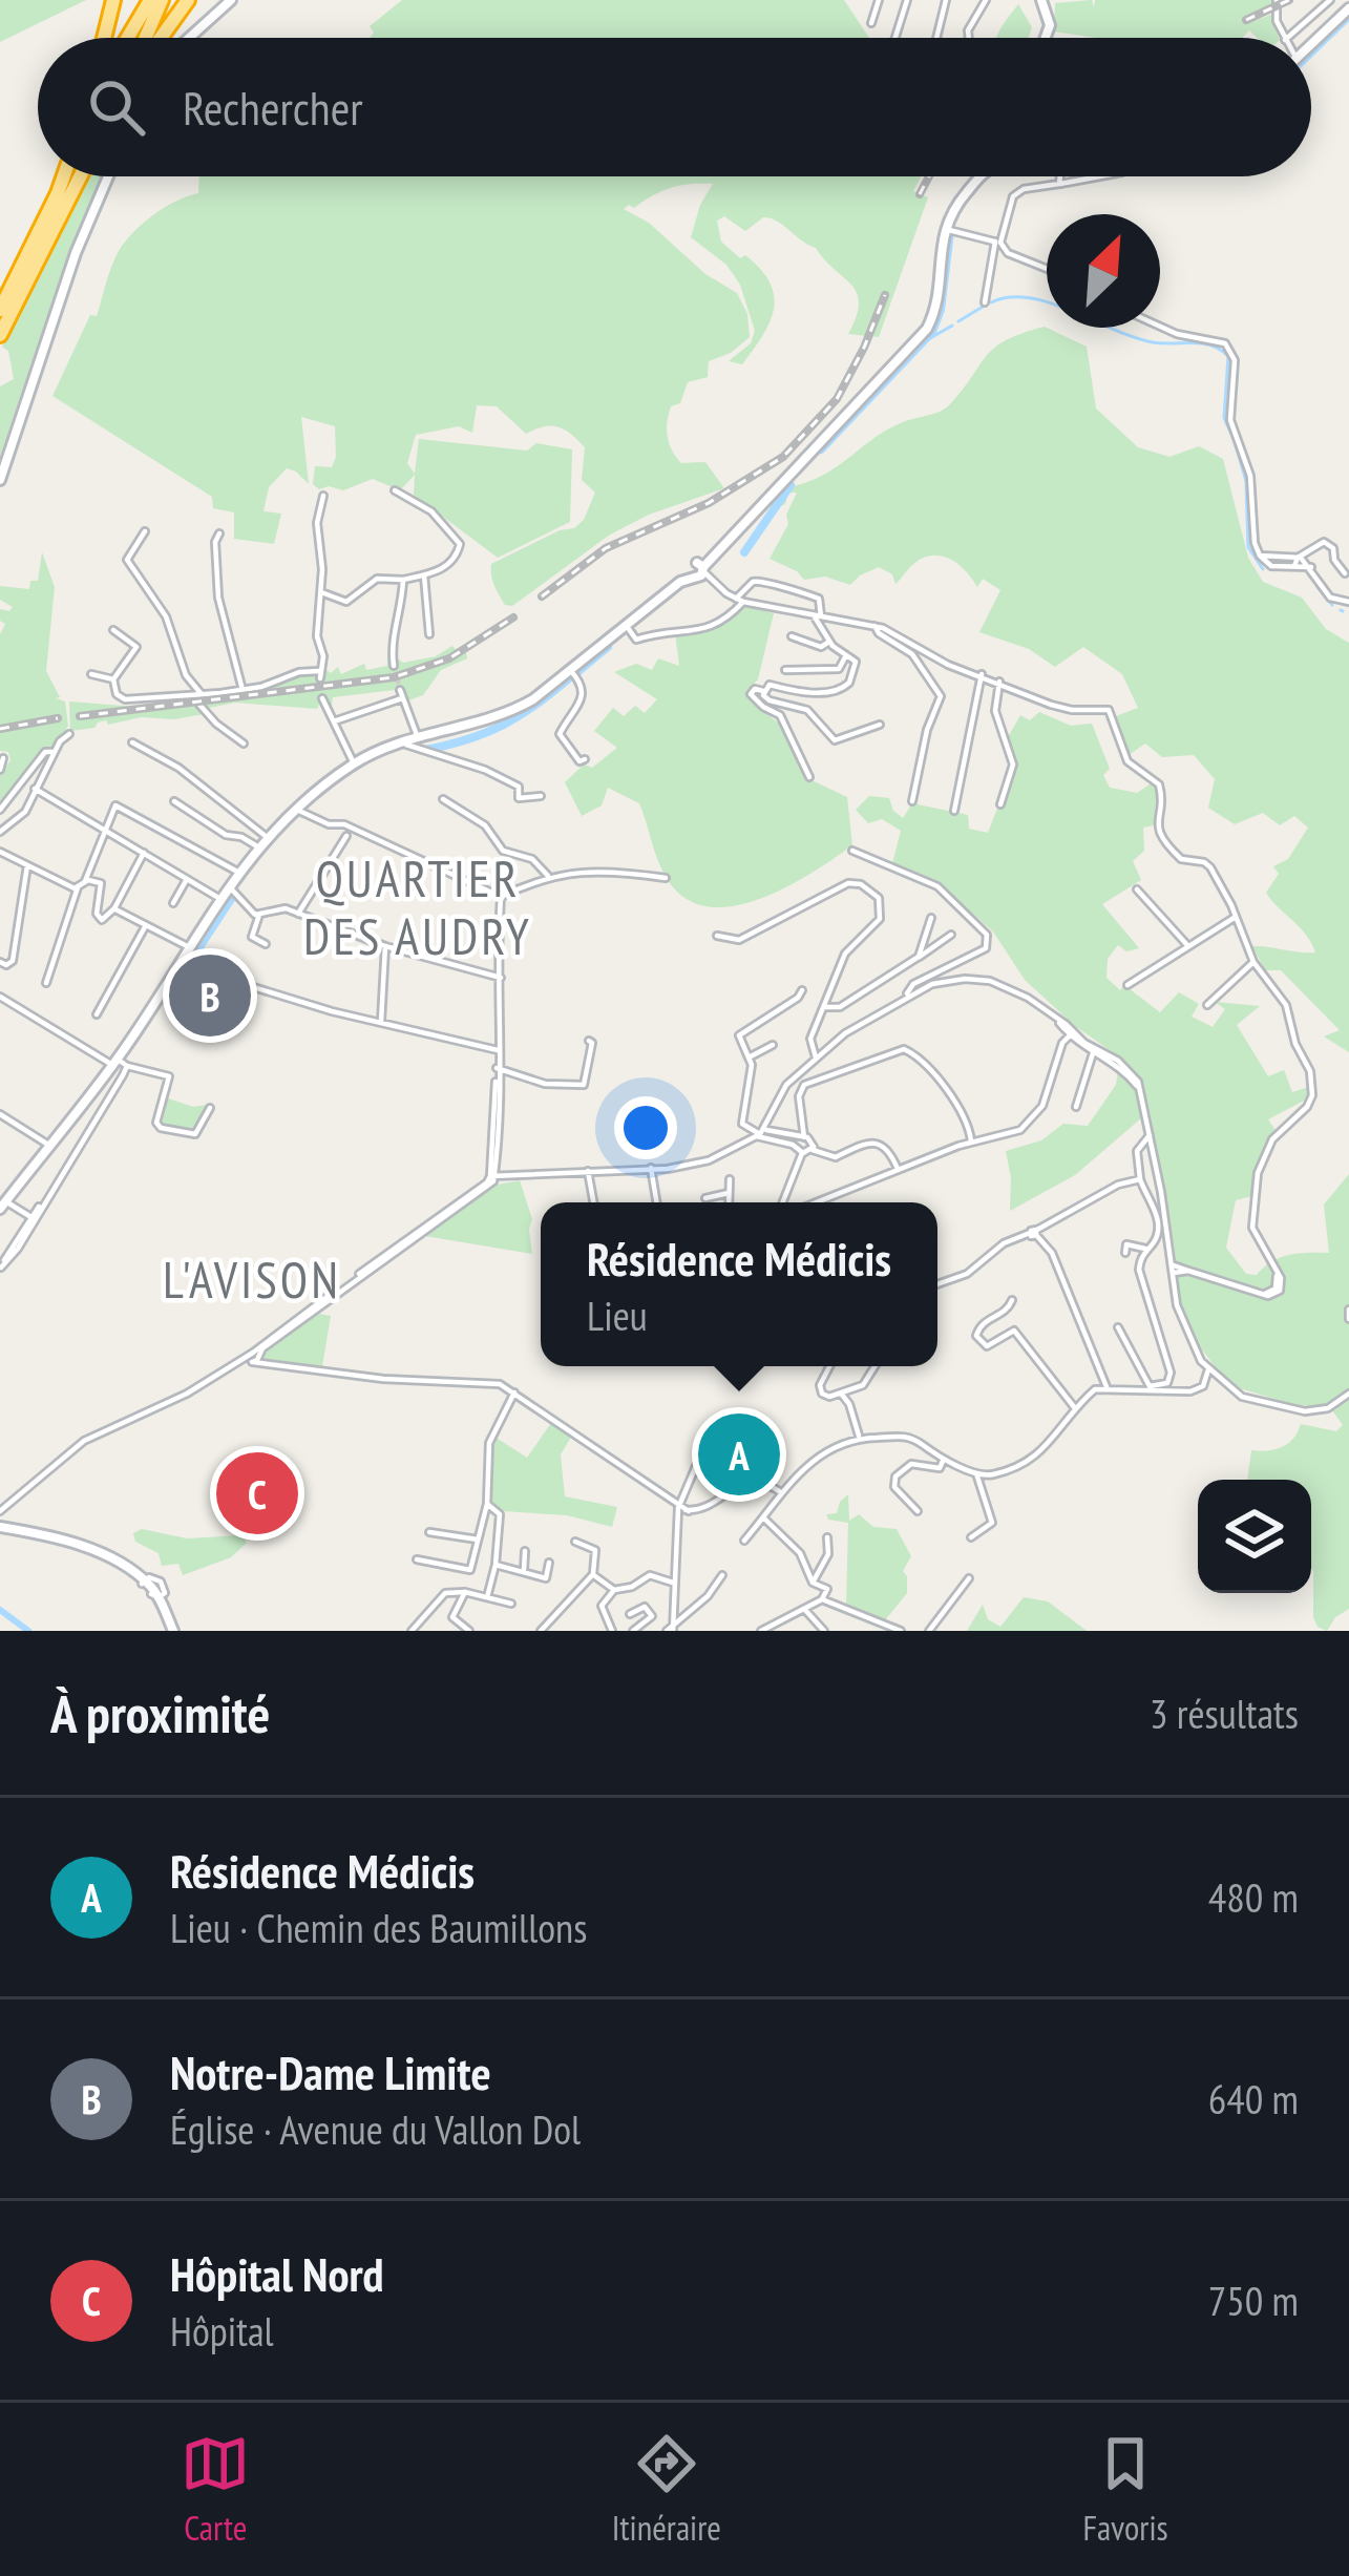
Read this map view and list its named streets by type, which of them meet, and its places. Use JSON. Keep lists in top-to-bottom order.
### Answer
{
  "districts": ["QUARTIER DES AUDRY", "L'AVISON"],
  "north": "top right",
  "page": {
    "search": "Rechercher",
    "pins": ["B", "A", "C"],
    "popup": ["Résidence Médicis", "Lieu"],
    "heading": ["À proximité", "3 résultats"],
    "list": [
      {
        "mark": "A",
        "name": "Résidence Médicis",
        "note": "Lieu · Chemin des Baumillons",
        "value": "480 m"
      },
      {
        "mark": "B",
        "name": "Notre-Dame Limite",
        "note": "Église · Avenue du Vallon Dol",
        "value": "640 m"
      },
      {
        "mark": "C",
        "name": "Hôpital Nord",
        "note": "Hôpital",
        "value": "750 m"
      }
    ],
    "nav": ["Carte", "Itinéraire", "Favoris"]
  }
}
